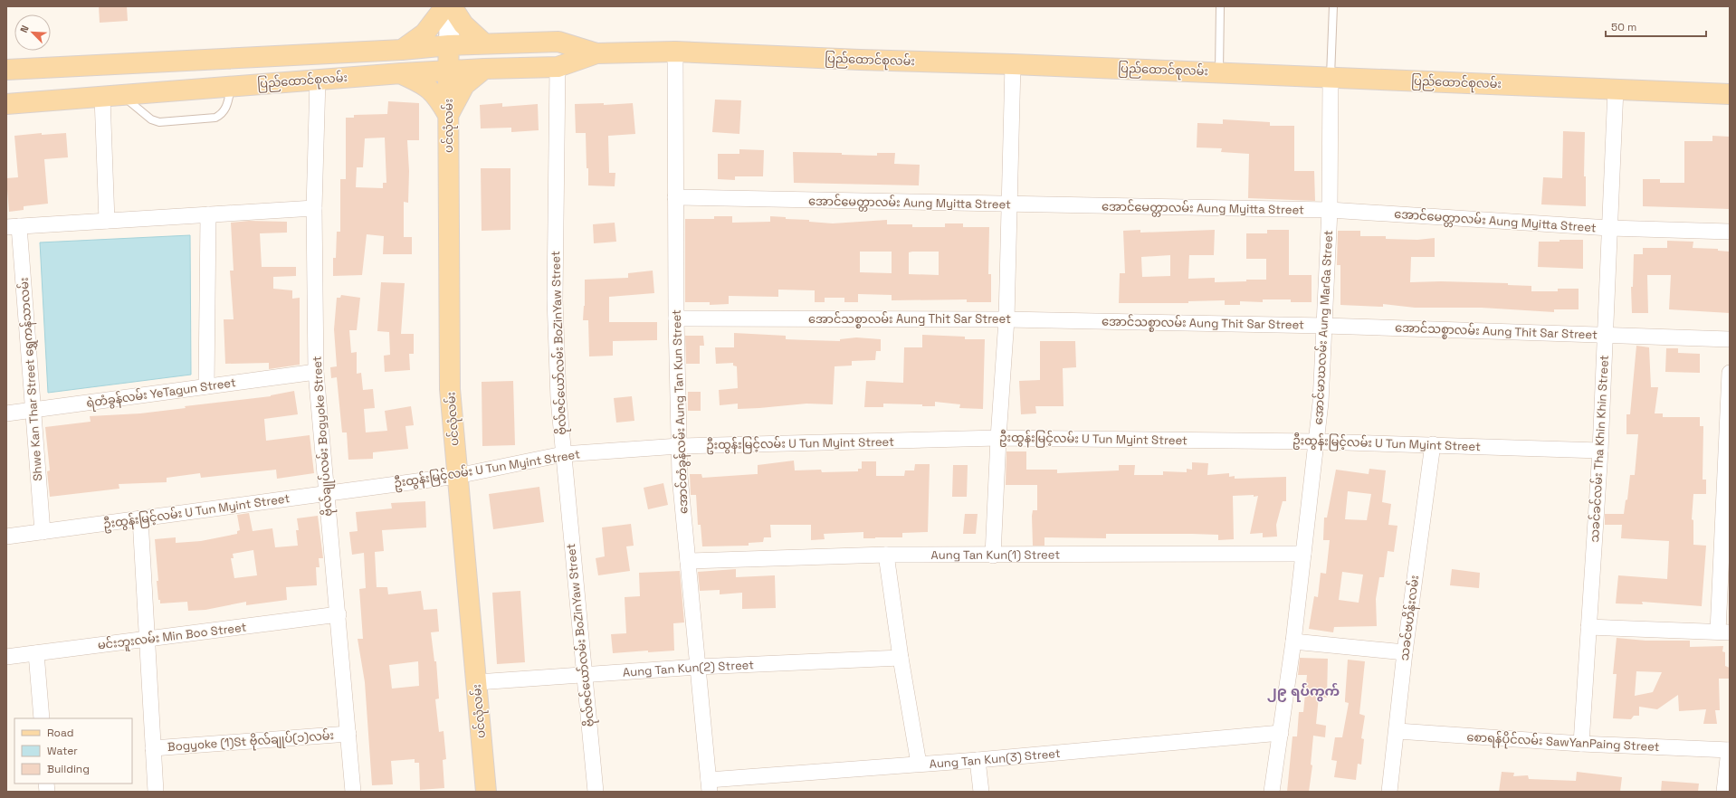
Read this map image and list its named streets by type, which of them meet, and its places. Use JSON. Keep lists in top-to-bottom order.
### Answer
{
  "streets": {
    "main road": ["ပြည်ထောင်စုလမ်း", "ပင်လုံလမ်း"],
    "street": [
      "အောင်မေတ္တာလမ်း Aung Myitta Street",
      "အောင်သစ္စာလမ်း Aung Thit Sar Street",
      "အောင်မာဃလမ်း Aung MarGa Street",
      "ဗိုလ်ဇင်ယော်လမ်း BoZinYaw Street",
      "Shwe Kan Thar Street ရွှေကန်သာလမ်း",
      "ရဲတံခွန်လမ်း YeTagun Street",
      "အောင်တံခွန်လမ်း Aung Tan Kun Street",
      "ဗိုလ်ချုပ်လမ်း Bogyoke Street",
      "ဦးထွန်းမြင့်လမ်း U Tun Myint Street",
      "သခင်ခင်လမ်း Tha Khin Khin Street",
      "Aung Tan Kun(1) Street",
      "သခင်ဗဟိန်းလမ်း",
      "မင်းဘူးလမ်း Min Boo Street",
      "Aung Tan Kun(2) Street",
      "Bogyoke (1)St ဗိုလ်ချုပ်(၁)လမ်း",
      "စောရန်ပိုင်လမ်း SawYanPaing Street",
      "Aung Tan Kun(3) Street"
    ]
  },
  "crossings": [
    ["ပြည်ထောင်စုလမ်း", "ပင်လုံလမ်း"],
    ["ပြည်ထောင်စုလမ်း", "အောင်မာဃလမ်း Aung MarGa Street"],
    ["ပြည်ထောင်စုလမ်း", "ဗိုလ်ဇင်ယော်လမ်း BoZinYaw Street"],
    ["ပြည်ထောင်စုလမ်း", "အောင်တံခွန်လမ်း Aung Tan Kun Street"],
    ["ပြည်ထောင်စုလမ်း", "ဗိုလ်ချုပ်လမ်း Bogyoke Street"],
    ["ပြည်ထောင်စုလမ်း", "သခင်ခင်လမ်း Tha Khin Khin Street"],
    ["ပင်လုံလမ်း", "ဦးထွန်းမြင့်လမ်း U Tun Myint Street"],
    ["ပင်လုံလမ်း", "Aung Tan Kun(2) Street"],
    ["အောင်မေတ္တာလမ်း Aung Myitta Street", "အောင်မာဃလမ်း Aung MarGa Street"],
    ["အောင်မေတ္တာလမ်း Aung Myitta Street", "အောင်တံခွန်လမ်း Aung Tan Kun Street"],
    ["အောင်မေတ္တာလမ်း Aung Myitta Street", "သခင်ခင်လမ်း Tha Khin Khin Street"],
    ["အောင်သစ္စာလမ်း Aung Thit Sar Street", "အောင်မာဃလမ်း Aung MarGa Street"],
    ["အောင်သစ္စာလမ်း Aung Thit Sar Street", "အောင်တံခွန်လမ်း Aung Tan Kun Street"],
    ["အောင်သစ္စာလမ်း Aung Thit Sar Street", "သခင်ခင်လမ်း Tha Khin Khin Street"],
    ["အောင်မာဃလမ်း Aung MarGa Street", "ဦးထွန်းမြင့်လမ်း U Tun Myint Street"],
    ["အောင်မာဃလမ်း Aung MarGa Street", "Aung Tan Kun(1) Street"],
    ["အောင်မာဃလမ်း Aung MarGa Street", "Aung Tan Kun(3) Street"],
    ["ဗိုလ်ဇင်ယော်လမ်း BoZinYaw Street", "ဦးထွန်းမြင့်လမ်း U Tun Myint Street"],
    ["ဗိုလ်ဇင်ယော်လမ်း BoZinYaw Street", "Aung Tan Kun(2) Street"],
    ["Shwe Kan Thar Street ရွှေကန်သာလမ်း", "ရဲတံခွန်လမ်း YeTagun Street"],
    ["Shwe Kan Thar Street ရွှေကန်သာလမ်း", "ဦးထွန်းမြင့်လမ်း U Tun Myint Street"],
    ["ရဲတံခွန်လမ်း YeTagun Street", "ဗိုလ်ချုပ်လမ်း Bogyoke Street"],
    ["အောင်တံခွန်လမ်း Aung Tan Kun Street", "ဦးထွန်းမြင့်လမ်း U Tun Myint Street"],
    ["အောင်တံခွန်လမ်း Aung Tan Kun Street", "Aung Tan Kun(1) Street"],
    ["အောင်တံခွန်လမ်း Aung Tan Kun Street", "Aung Tan Kun(2) Street"],
    ["အောင်တံခွန်လမ်း Aung Tan Kun Street", "Aung Tan Kun(3) Street"],
    ["ဗိုလ်ချုပ်လမ်း Bogyoke Street", "ဦးထွန်းမြင့်လမ်း U Tun Myint Street"],
    ["ဗိုလ်ချုပ်လမ်း Bogyoke Street", "မင်းဘူးလမ်း Min Boo Street"],
    ["ဗိုလ်ချုပ်လမ်း Bogyoke Street", "Bogyoke (1)St ဗိုလ်ချုပ်(၁)လမ်း"],
    ["ဦးထွန်းမြင့်လမ်း U Tun Myint Street", "သခင်ခင်လမ်း Tha Khin Khin Street"],
    ["ဦးထွန်းမြင့်လမ်း U Tun Myint Street", "သခင်ဗဟိန်းလမ်း"],
    ["သခင်ခင်လမ်း Tha Khin Khin Street", "စောရန်ပိုင်လမ်း SawYanPaing Street"],
    ["သခင်ဗဟိန်းလမ်း", "စောရန်ပိုင်လမ်း SawYanPaing Street"]
  ],
  "districts": ["၂၉ ရပ်ကွက်"],
  "legend": ["Road", "Water", "Building"],
  "scale_bar": "50 m",
  "north": "top left"
}
